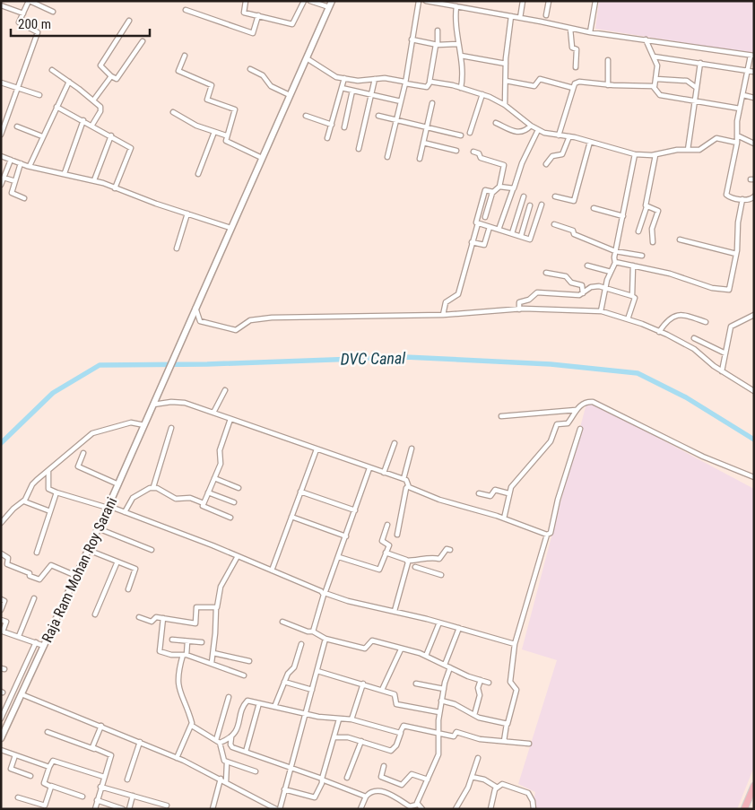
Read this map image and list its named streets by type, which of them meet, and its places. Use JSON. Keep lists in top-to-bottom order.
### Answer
{
  "streets": {
    "street": ["Raja Ram Mohan Roy Sarani"]
  },
  "water": ["DVC Canal"],
  "scale_bar": "200 m"
}
